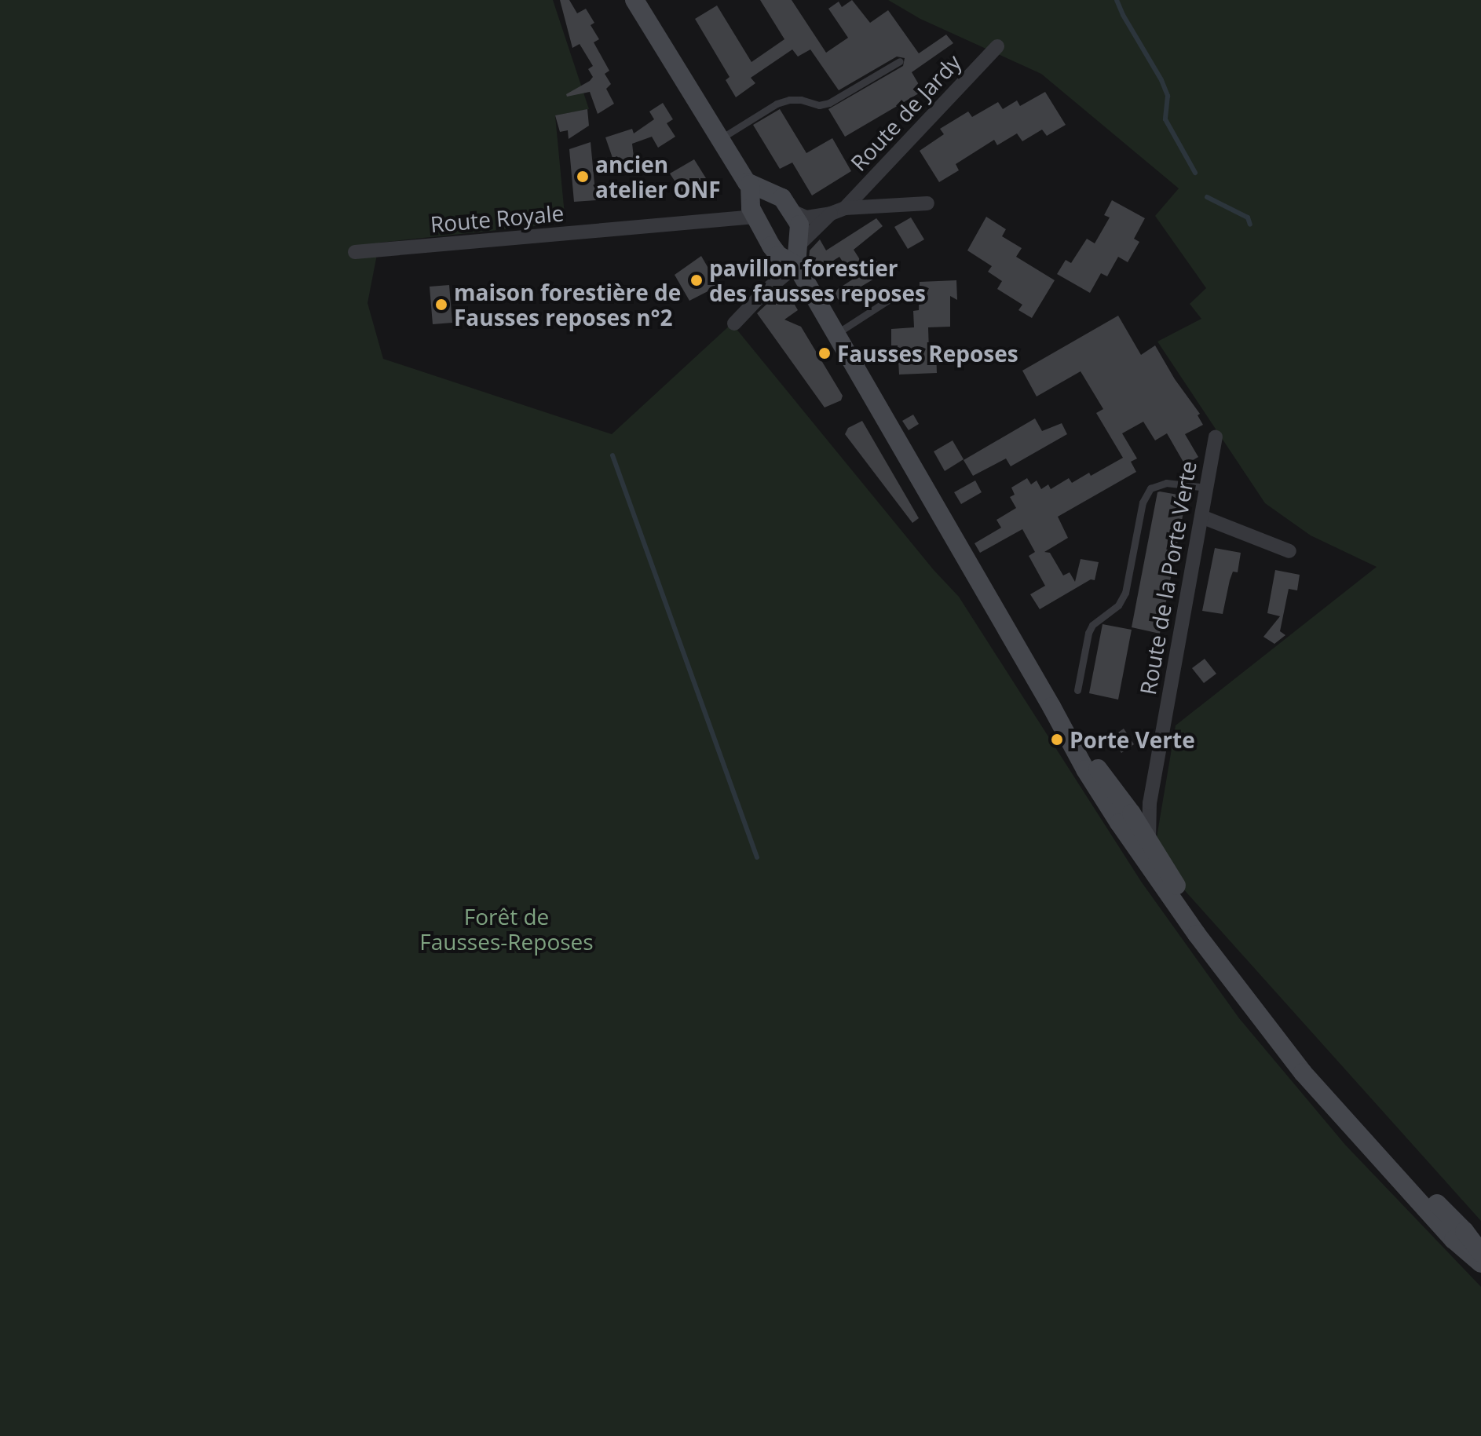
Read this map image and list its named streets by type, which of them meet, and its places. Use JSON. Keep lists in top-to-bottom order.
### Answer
{
  "streets": {
    "street": ["Route de Jardy", "Route Royale", "Route de la Porte Verte"]
  },
  "parks": ["Forêt de Fausses-Reposes"],
  "places": [
    "ancien atelier ONF",
    "pavillon forestier des fausses reposes",
    "maison forestière de Fausses reposes n°2",
    "Fausses Reposes",
    "Porte Verte"
  ]
}
